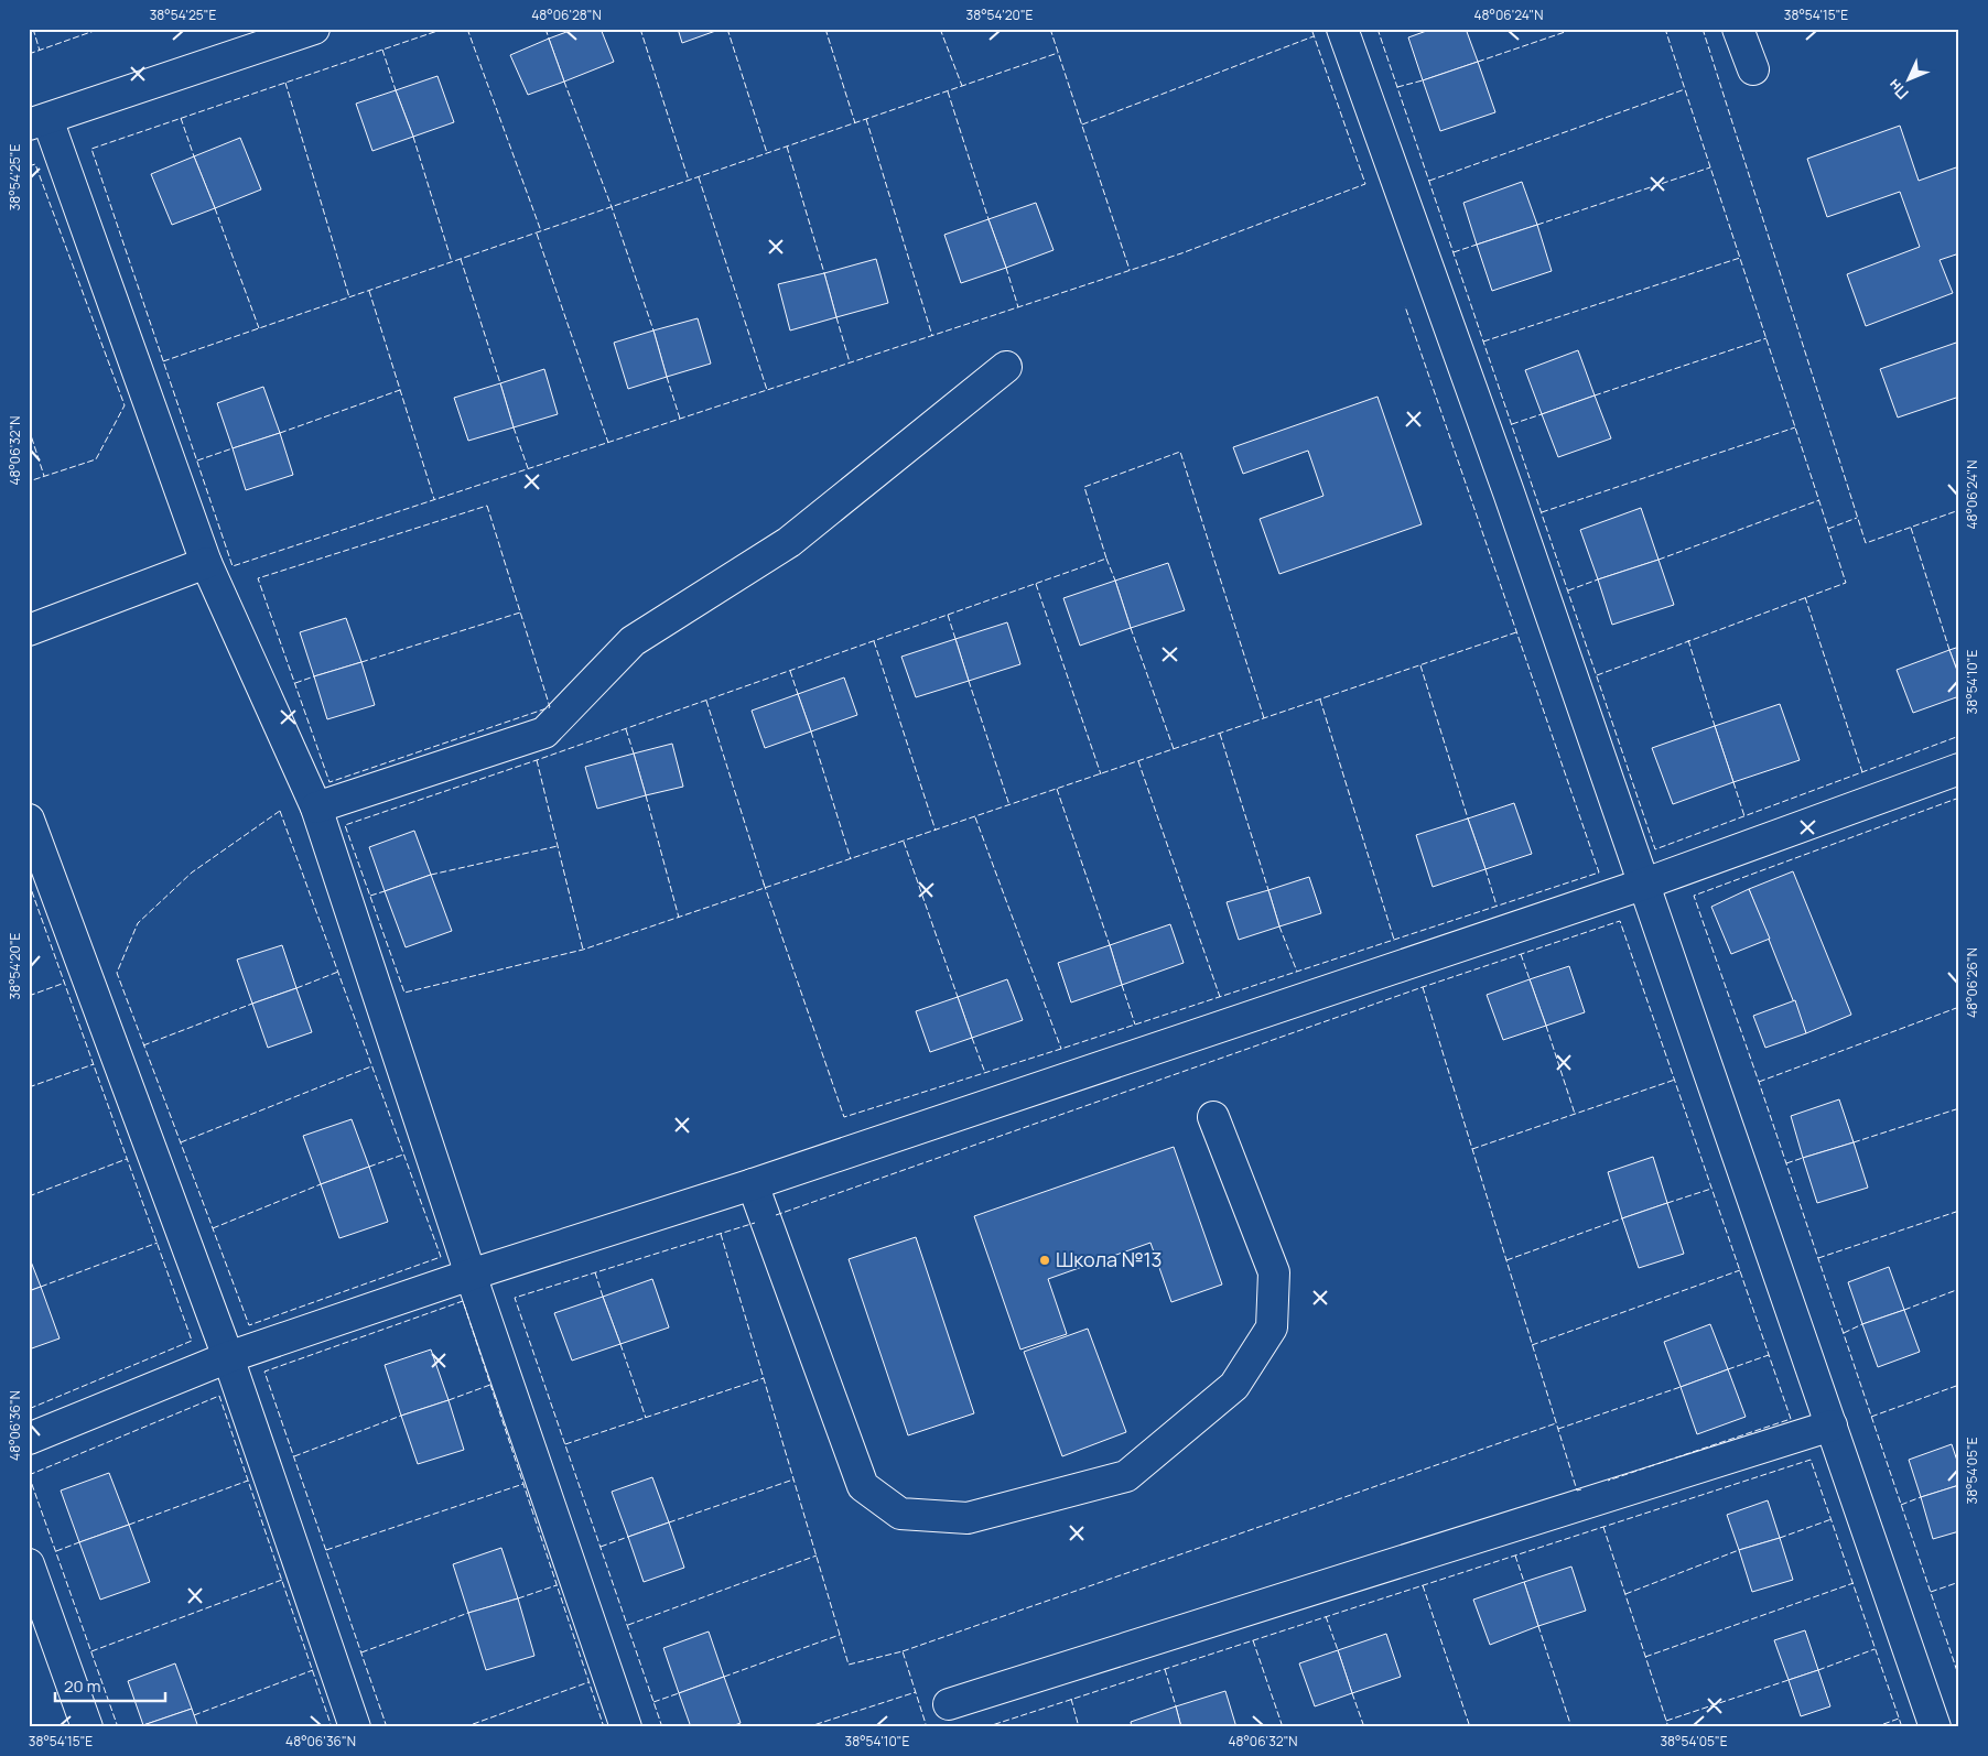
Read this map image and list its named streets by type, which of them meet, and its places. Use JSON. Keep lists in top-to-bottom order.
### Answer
{
  "places": ["Школа №13"],
  "scale_bar": "20 m",
  "north": "bottom left",
  "coordinates": [
    "38°54'25\"E",
    "48°06'28\"N",
    "38°54'20\"E",
    "48°06'24\"N",
    "38°54'15\"E",
    "48°06'32\"N",
    "38°54'10\"E",
    "48°06'26\"N",
    "48°06'36\"N",
    "38°54'05\"E"
  ]
}
